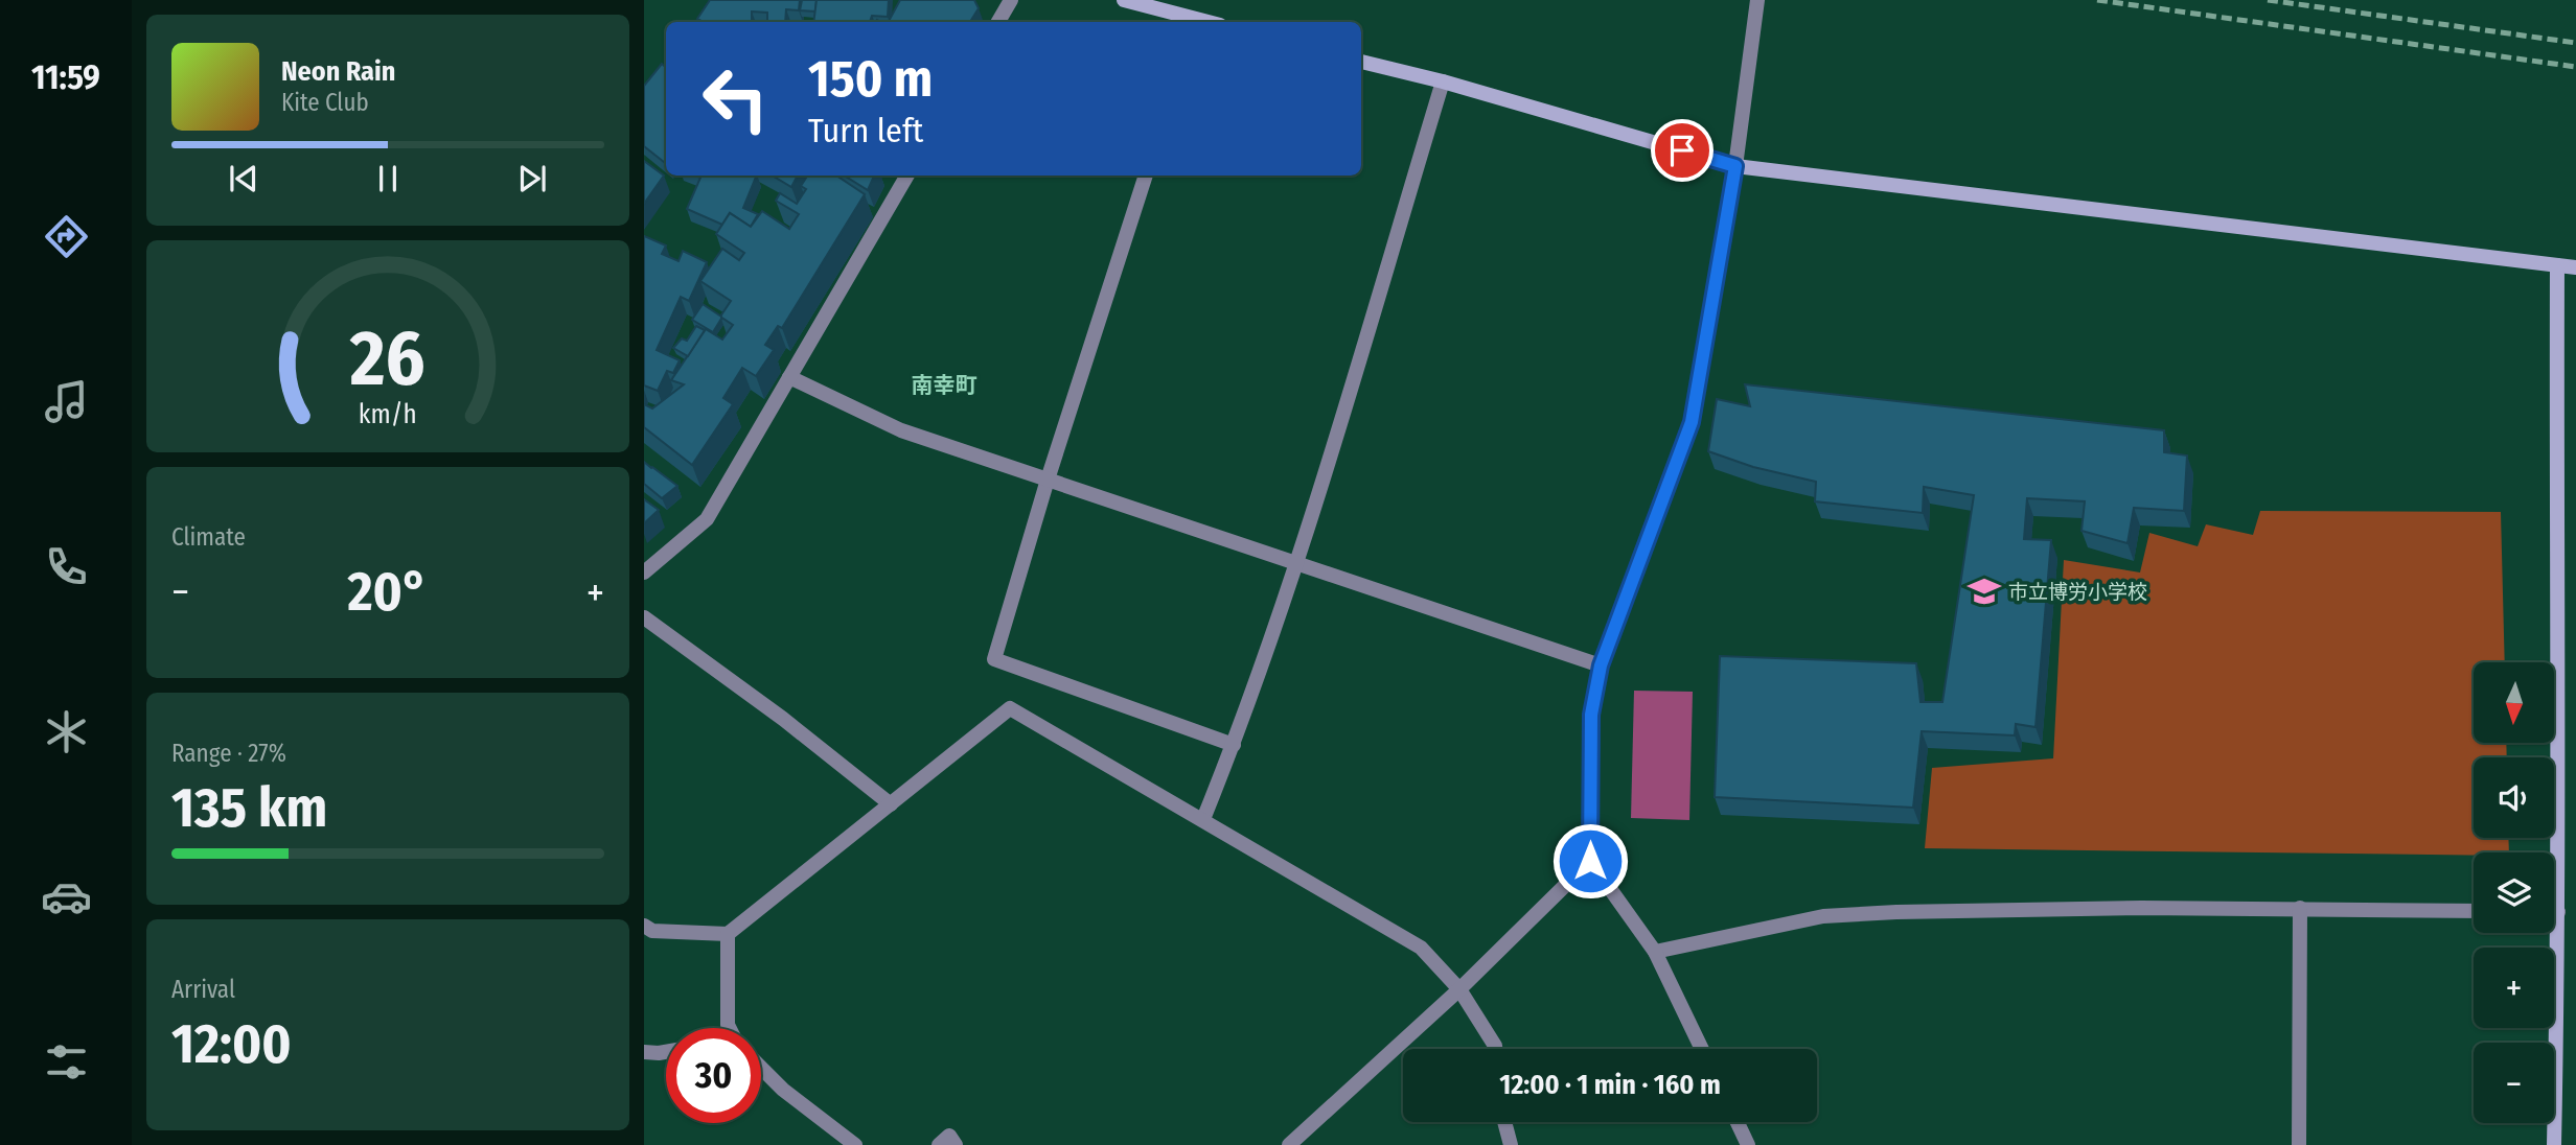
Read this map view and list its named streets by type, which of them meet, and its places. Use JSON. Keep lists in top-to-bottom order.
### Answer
{
  "districts": ["南幸町"],
  "places": {
    "school or university": ["市立博労小学校"]
  },
  "north": "bottom",
  "page": {
    "tabs": "11:59",
    "turn": ["150 m", "Turn left"],
    "song": ["Neon Rain", "Kite Club"],
    "tile": [
      "Climate",
      ["Range · 27%", "135 km"],
      ["Arrival", "12:00"]
    ],
    "heat": ["−", "20°", "+"],
    "map_buttons": ["+", "−"],
    "limit": "30",
    "trip": "12:00 · 1 min · 160 m",
    "gauge": ["26", "km/h"]
  }
}
